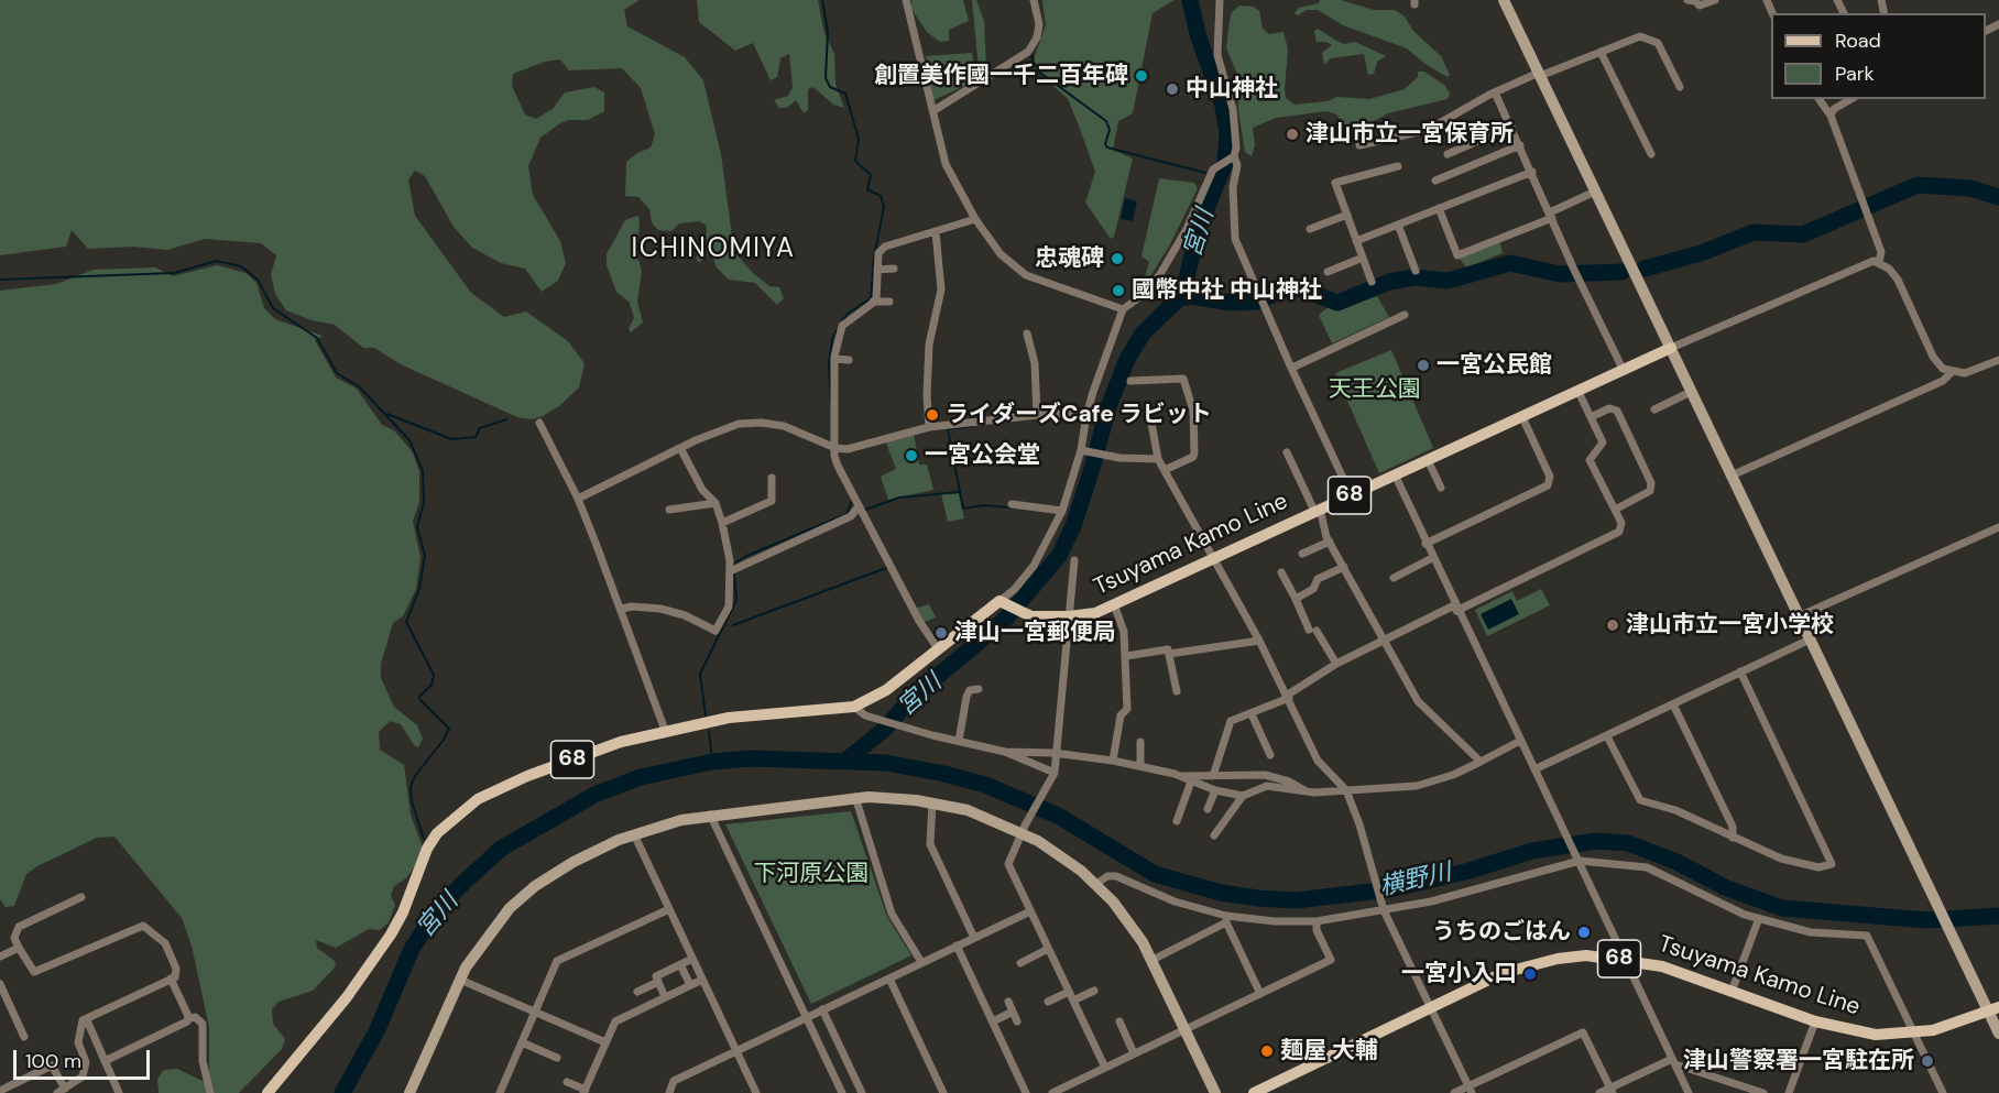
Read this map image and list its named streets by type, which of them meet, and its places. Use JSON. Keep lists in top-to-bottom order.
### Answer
{
  "streets": {
    "main road": ["68", "Tsuyama Kamo Line"]
  },
  "crossings": [
    ["68", "Tsuyama Kamo Line"]
  ],
  "districts": ["ICHINOMIYA"],
  "water": ["宮川", "横野川"],
  "parks": ["天王公園", "下河原公園"],
  "places": [
    "創置美作國一千二百年碑",
    "中山神社",
    "津山市立一宮保育所",
    "忠魂碑",
    "國幣中社 中山神社",
    "一宮公民館",
    "ライダーズCafe ラビット",
    "一宮公会堂",
    "津山市立一宮小学校",
    "津山一宮郵便局",
    "うちのごはん",
    "一宮小入口",
    "麺屋 大輔",
    "津山警察署一宮駐在所"
  ],
  "legend": ["Road", "Park"],
  "scale_bar": "100 m"
}
